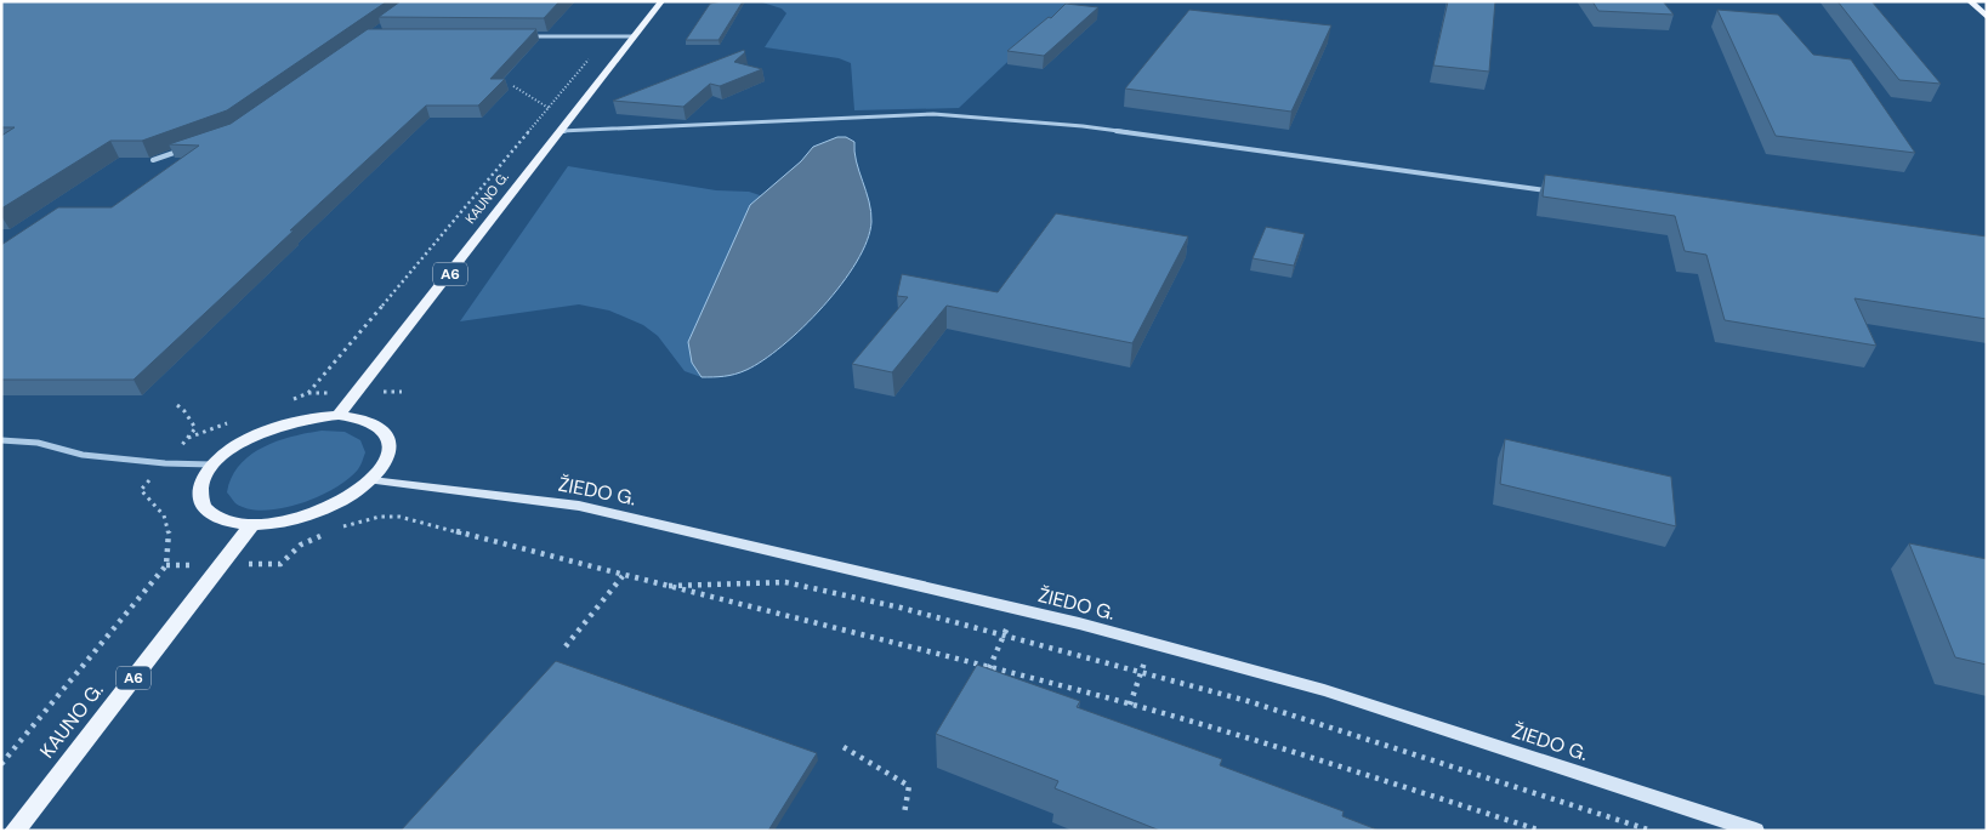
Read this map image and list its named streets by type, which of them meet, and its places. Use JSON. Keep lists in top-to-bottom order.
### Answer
{
  "streets": {
    "main road": ["KAUNO G.", "A6"],
    "street": ["ŽIEDO G."]
  }
}
